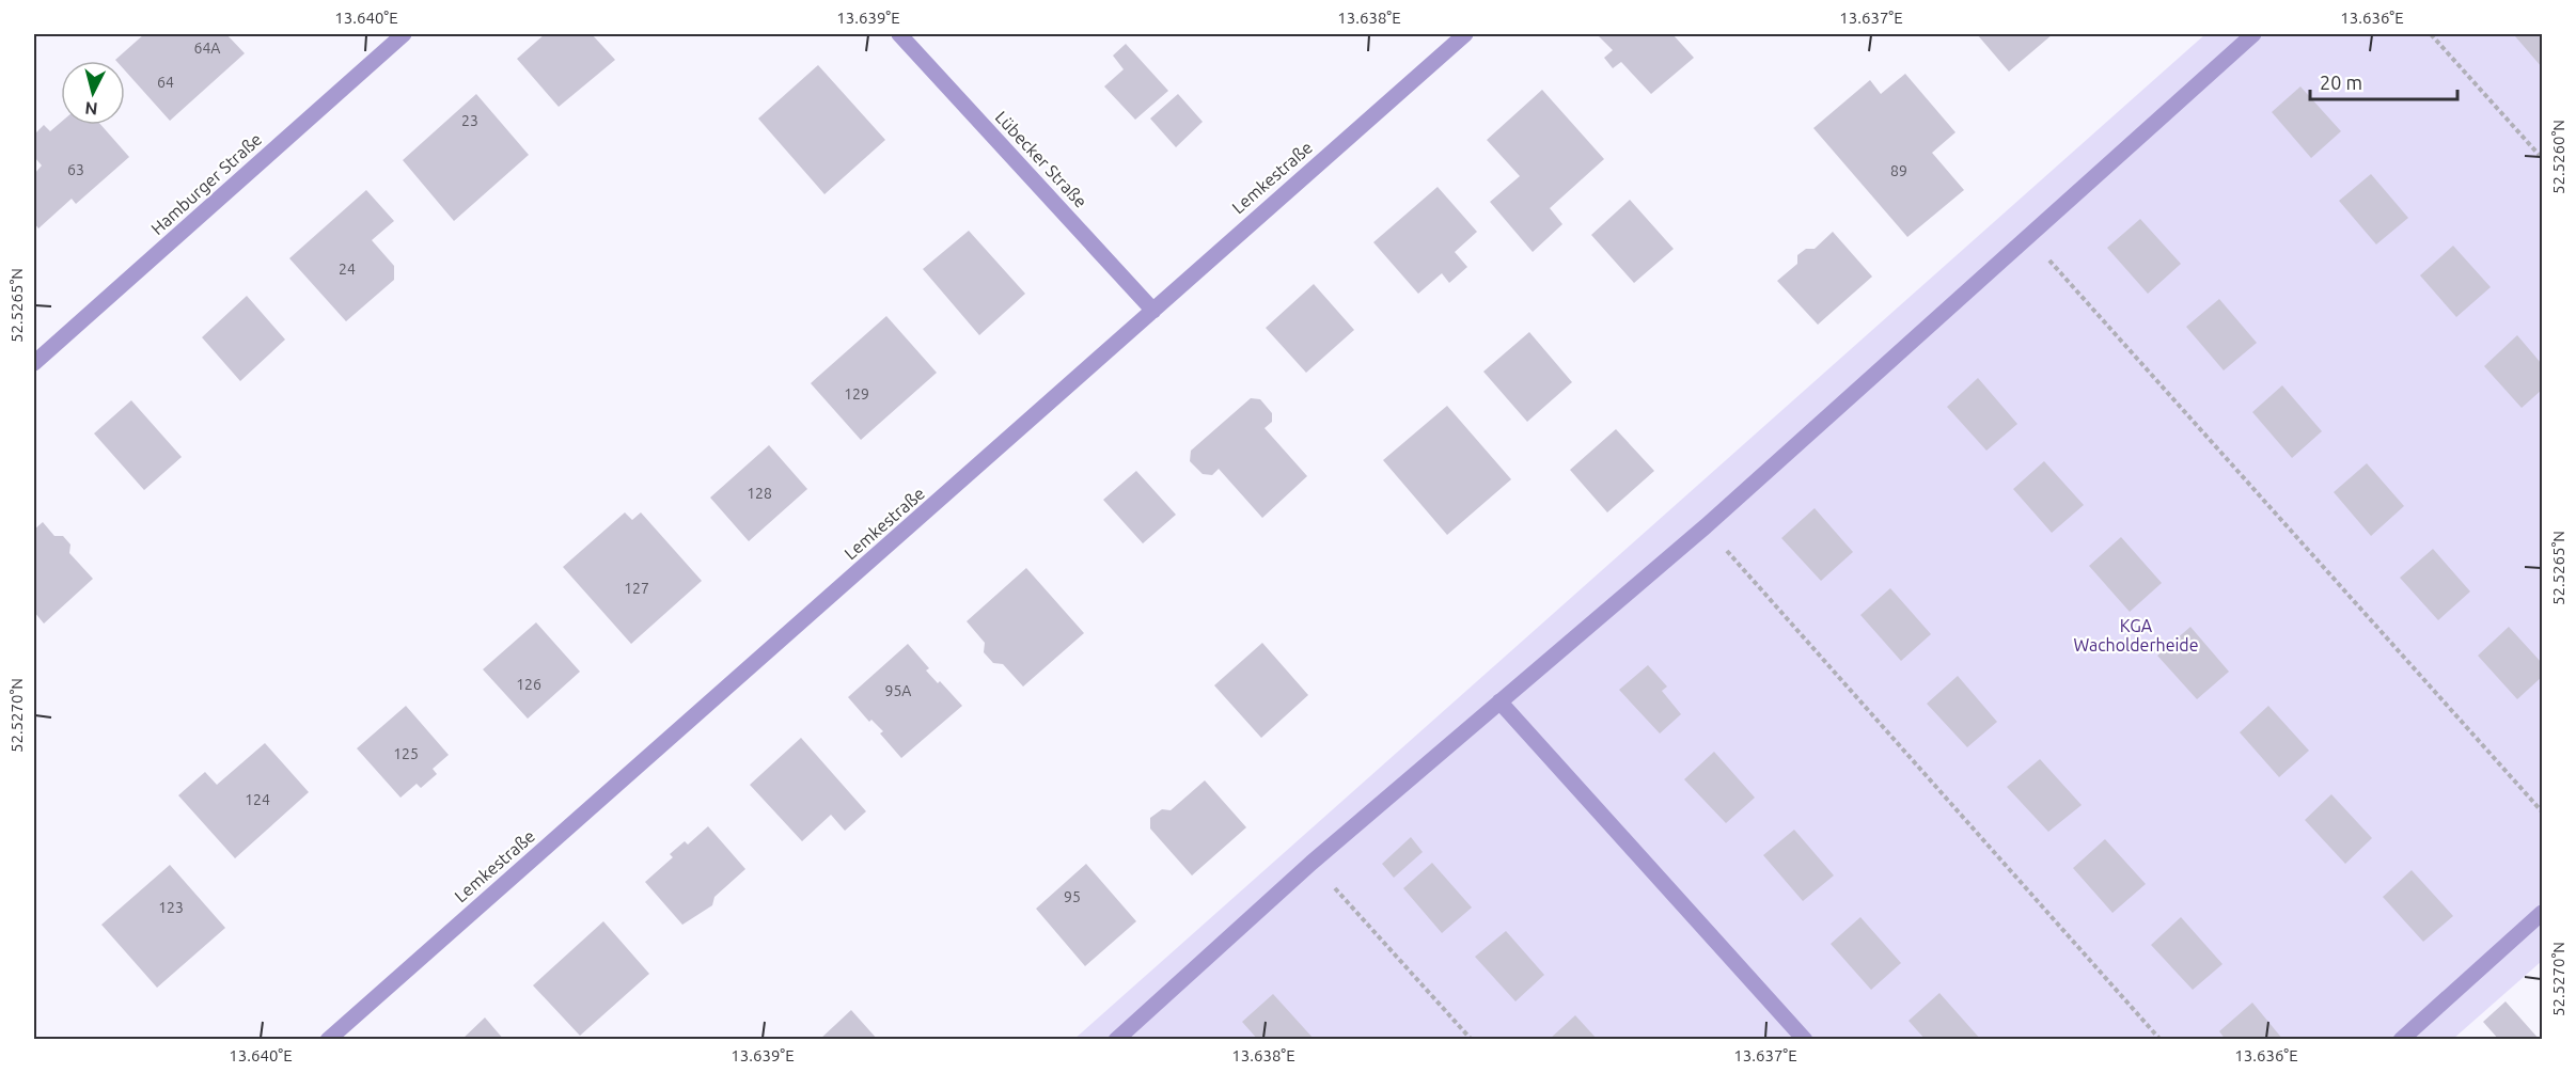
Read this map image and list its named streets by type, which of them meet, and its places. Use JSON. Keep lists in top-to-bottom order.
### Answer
{
  "streets": {
    "street": ["Lübecker Straße", "Lemkestraße", "Hamburger Straße"]
  },
  "crossings": [
    ["Lübecker Straße", "Lemkestraße"]
  ],
  "parks": ["KGA Wacholderheide"],
  "house_numbers": [
    "64A",
    "64",
    "23",
    "63",
    "89",
    "24",
    "129",
    "128",
    "127",
    "126",
    "95A",
    "125",
    "124",
    "95",
    "123"
  ],
  "scale_bar": "20 m",
  "north": "bottom",
  "coordinates": [
    "13.640°E",
    "13.639°E",
    "13.638°E",
    "13.637°E",
    "13.636°E",
    "52.5260°N",
    "52.5265°N",
    "52.5270°N"
  ]
}
